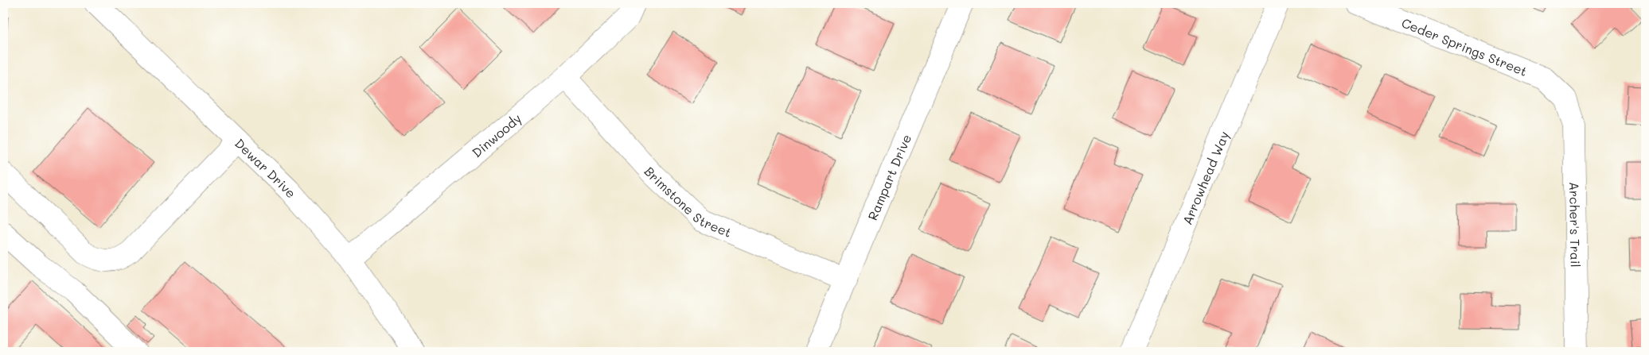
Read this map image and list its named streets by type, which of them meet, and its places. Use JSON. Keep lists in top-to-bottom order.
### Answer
{
  "streets": {
    "street": [
      "Ceder Springs Street",
      "Dinwoody",
      "Dewar Drive",
      "Rampart Drive",
      "Arrowhead Way",
      "Brimstone Street",
      "Archer's Trail"
    ]
  },
  "crossings": [
    ["Ceder Springs Street", "Archer's Trail"],
    ["Dinwoody", "Dewar Drive"],
    ["Dinwoody", "Brimstone Street"],
    ["Rampart Drive", "Brimstone Street"]
  ]
}
